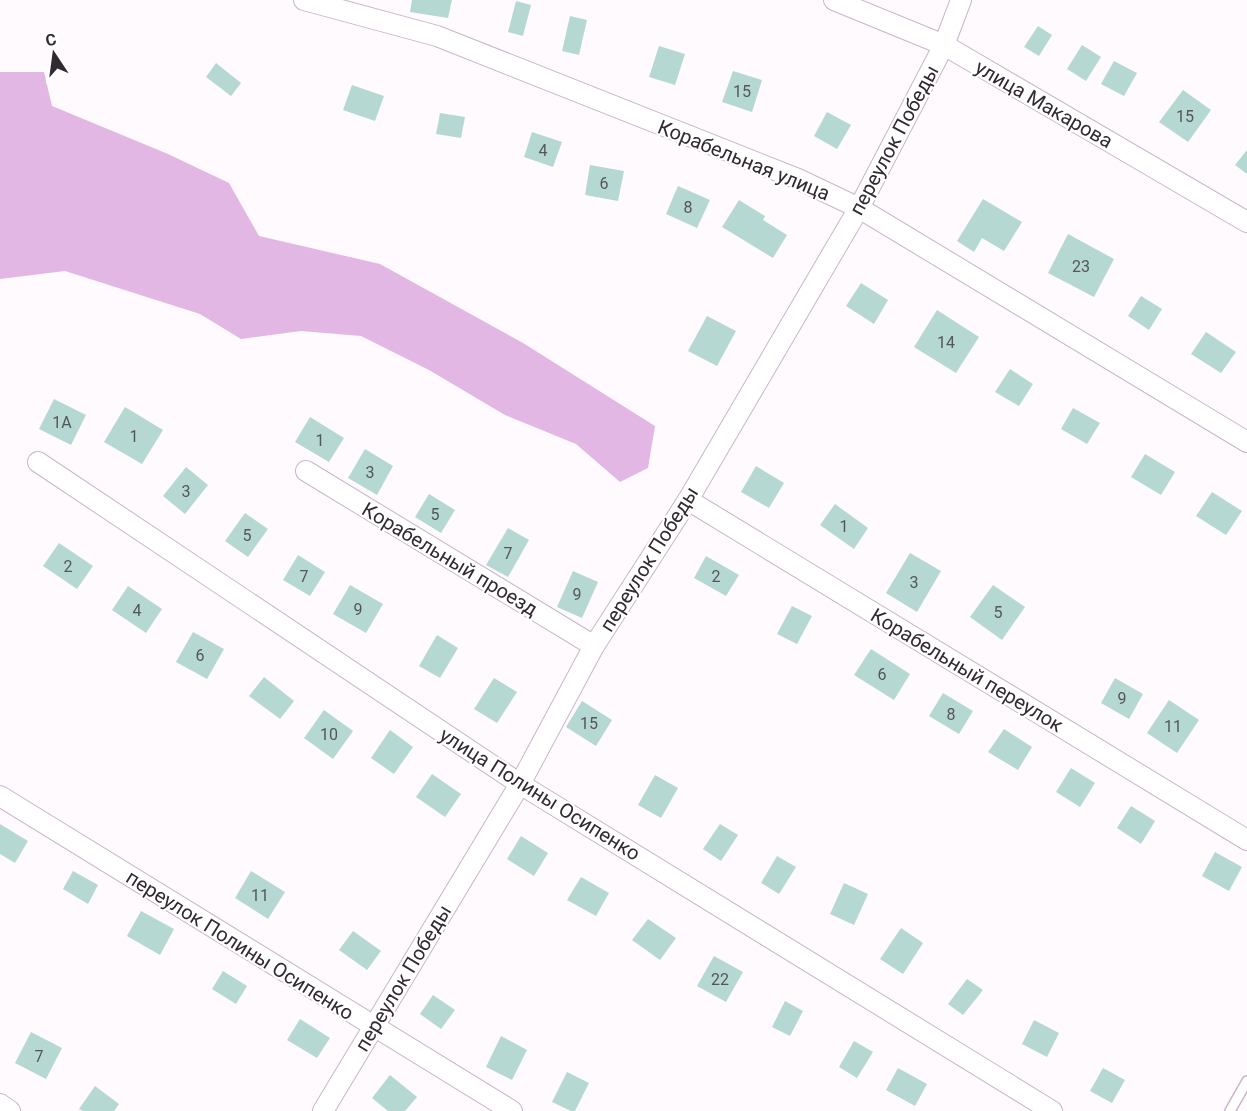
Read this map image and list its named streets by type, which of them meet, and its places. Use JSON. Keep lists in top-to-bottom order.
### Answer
{
  "streets": {
    "street": [
      "улица Макарова",
      "переулок Победы",
      "Корабельная улица",
      "Корабельный проезд",
      "Корабельный переулок",
      "улица Полины Осипенко",
      "переулок Полины Осипенко"
    ]
  },
  "crossings": [
    ["улица Макарова", "переулок Победы"],
    ["переулок Победы", "Корабельная улица"],
    ["переулок Победы", "Корабельный проезд"],
    ["переулок Победы", "Корабельный переулок"],
    ["переулок Победы", "улица Полины Осипенко"],
    ["переулок Победы", "переулок Полины Осипенко"]
  ],
  "house_numbers": [
    "15",
    "15",
    "4",
    "6",
    "8",
    "23",
    "14",
    "1А",
    "1",
    "1",
    "3",
    "3",
    "5",
    "1",
    "5",
    "7",
    "2",
    "7",
    "2",
    "3",
    "9",
    "9",
    "4",
    "5",
    "6",
    "6",
    "9",
    "8",
    "15",
    "11",
    "10",
    "11",
    "22",
    "7"
  ],
  "north": "top"
}
